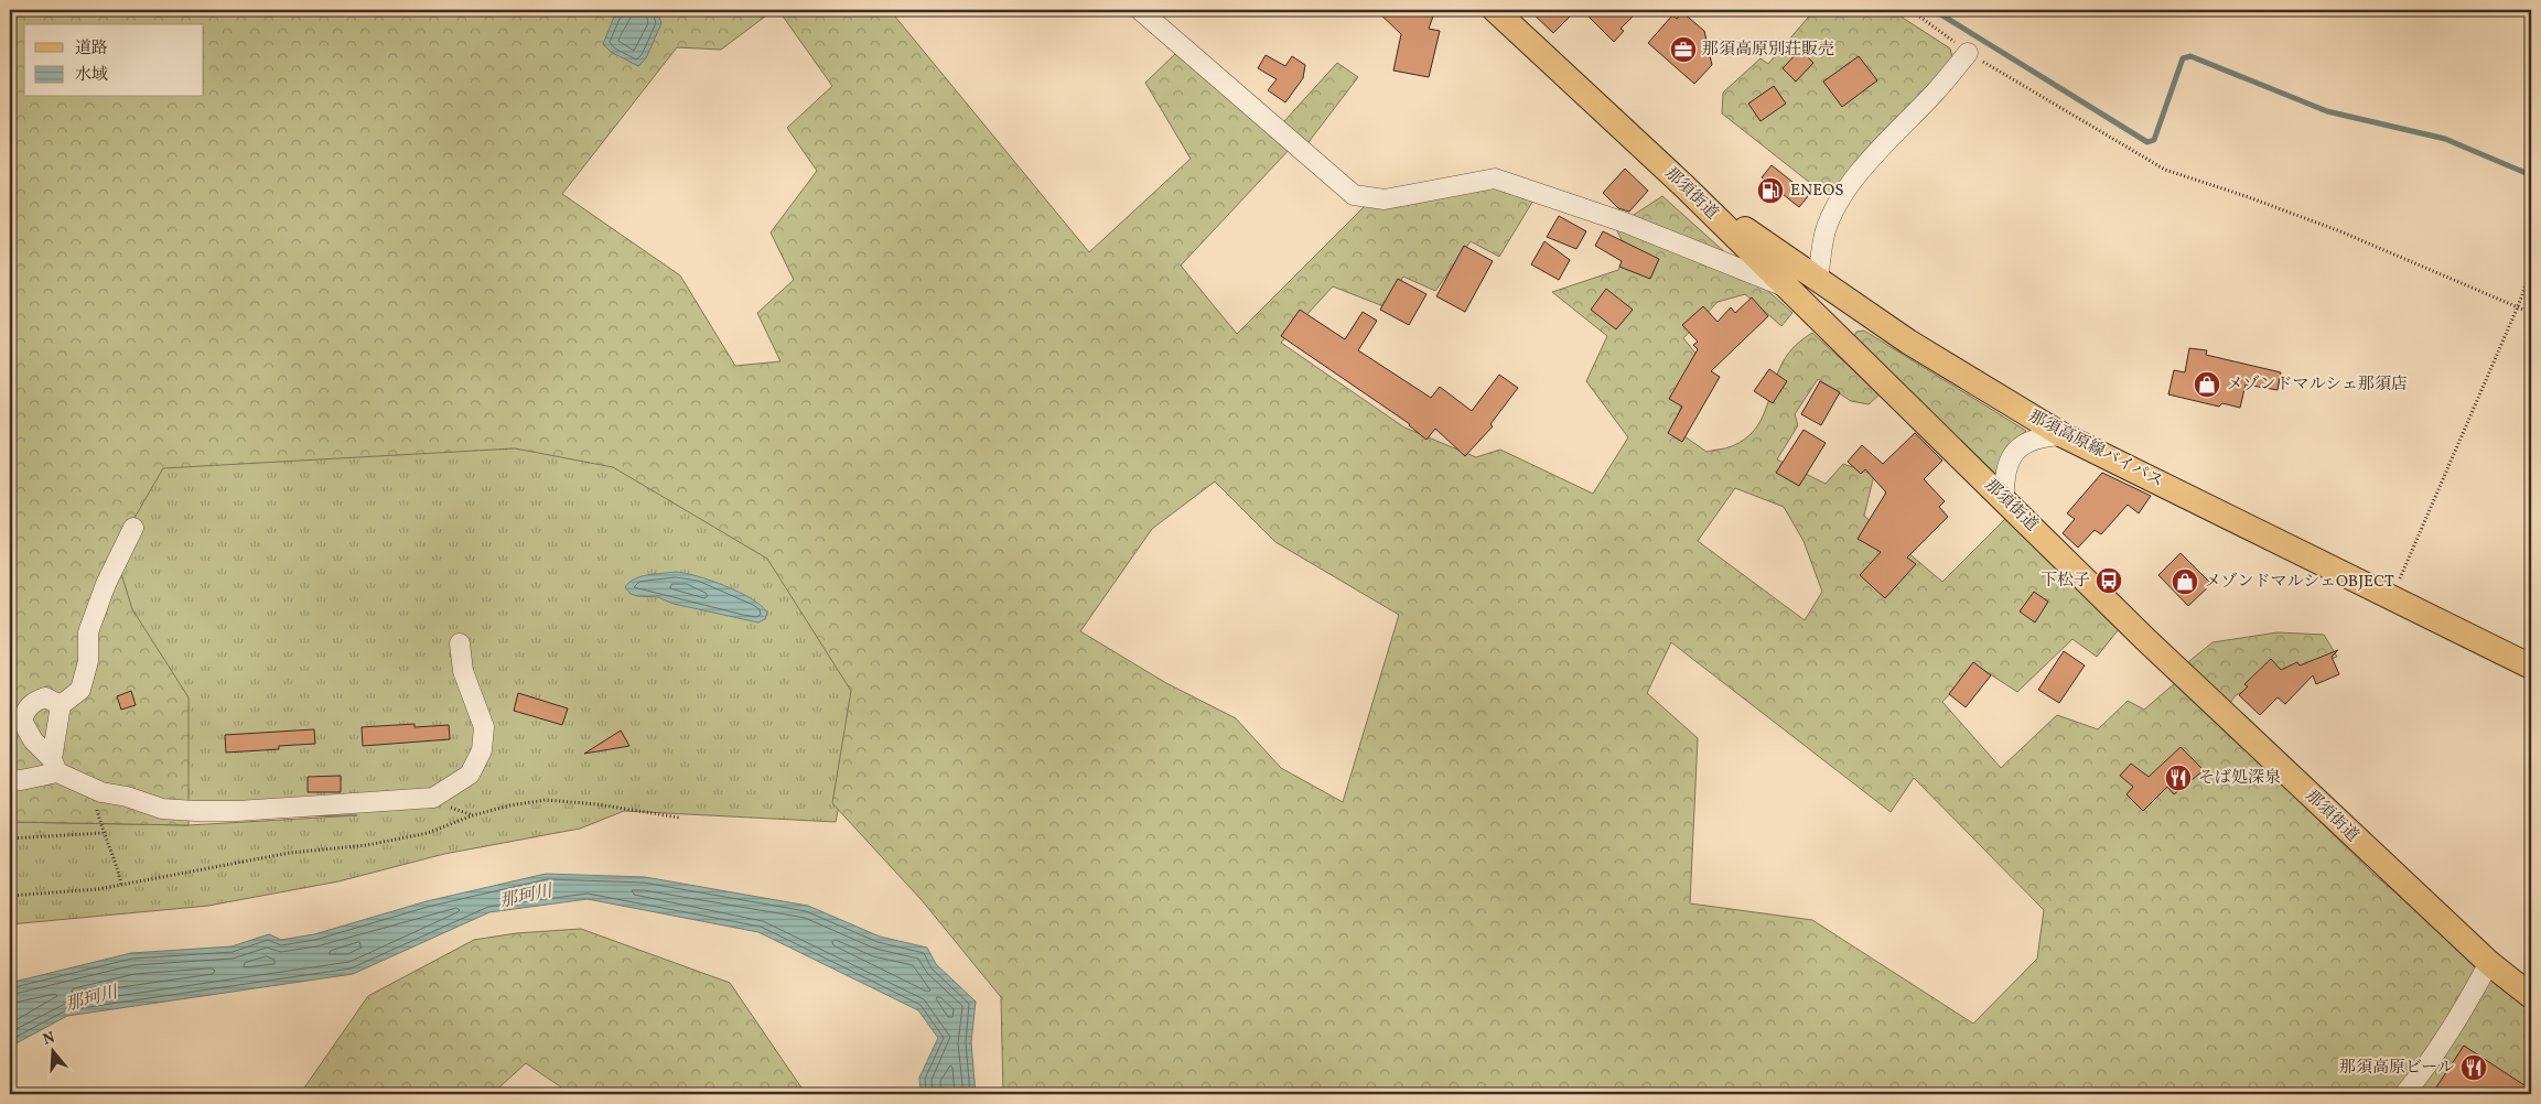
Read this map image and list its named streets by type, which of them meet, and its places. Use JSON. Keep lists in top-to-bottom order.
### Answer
{
  "streets": {
    "main road": ["那須街道", "那須高原線バイパス"]
  },
  "crossings": [
    ["那須街道", "那須高原線バイパス"]
  ],
  "water": ["那珂川"],
  "places": {
    "office": ["那須高原別荘販売"],
    "fuel station": ["ENEOS"],
    "shop": ["メゾンドマルシェ那須店", "メゾンドマルシェOBJECT"],
    "bus stop": ["下松子"],
    "restaurant": ["そば処深泉", "那須高原ビール"]
  },
  "legend": ["道路", "水域"],
  "north": "top"
}
